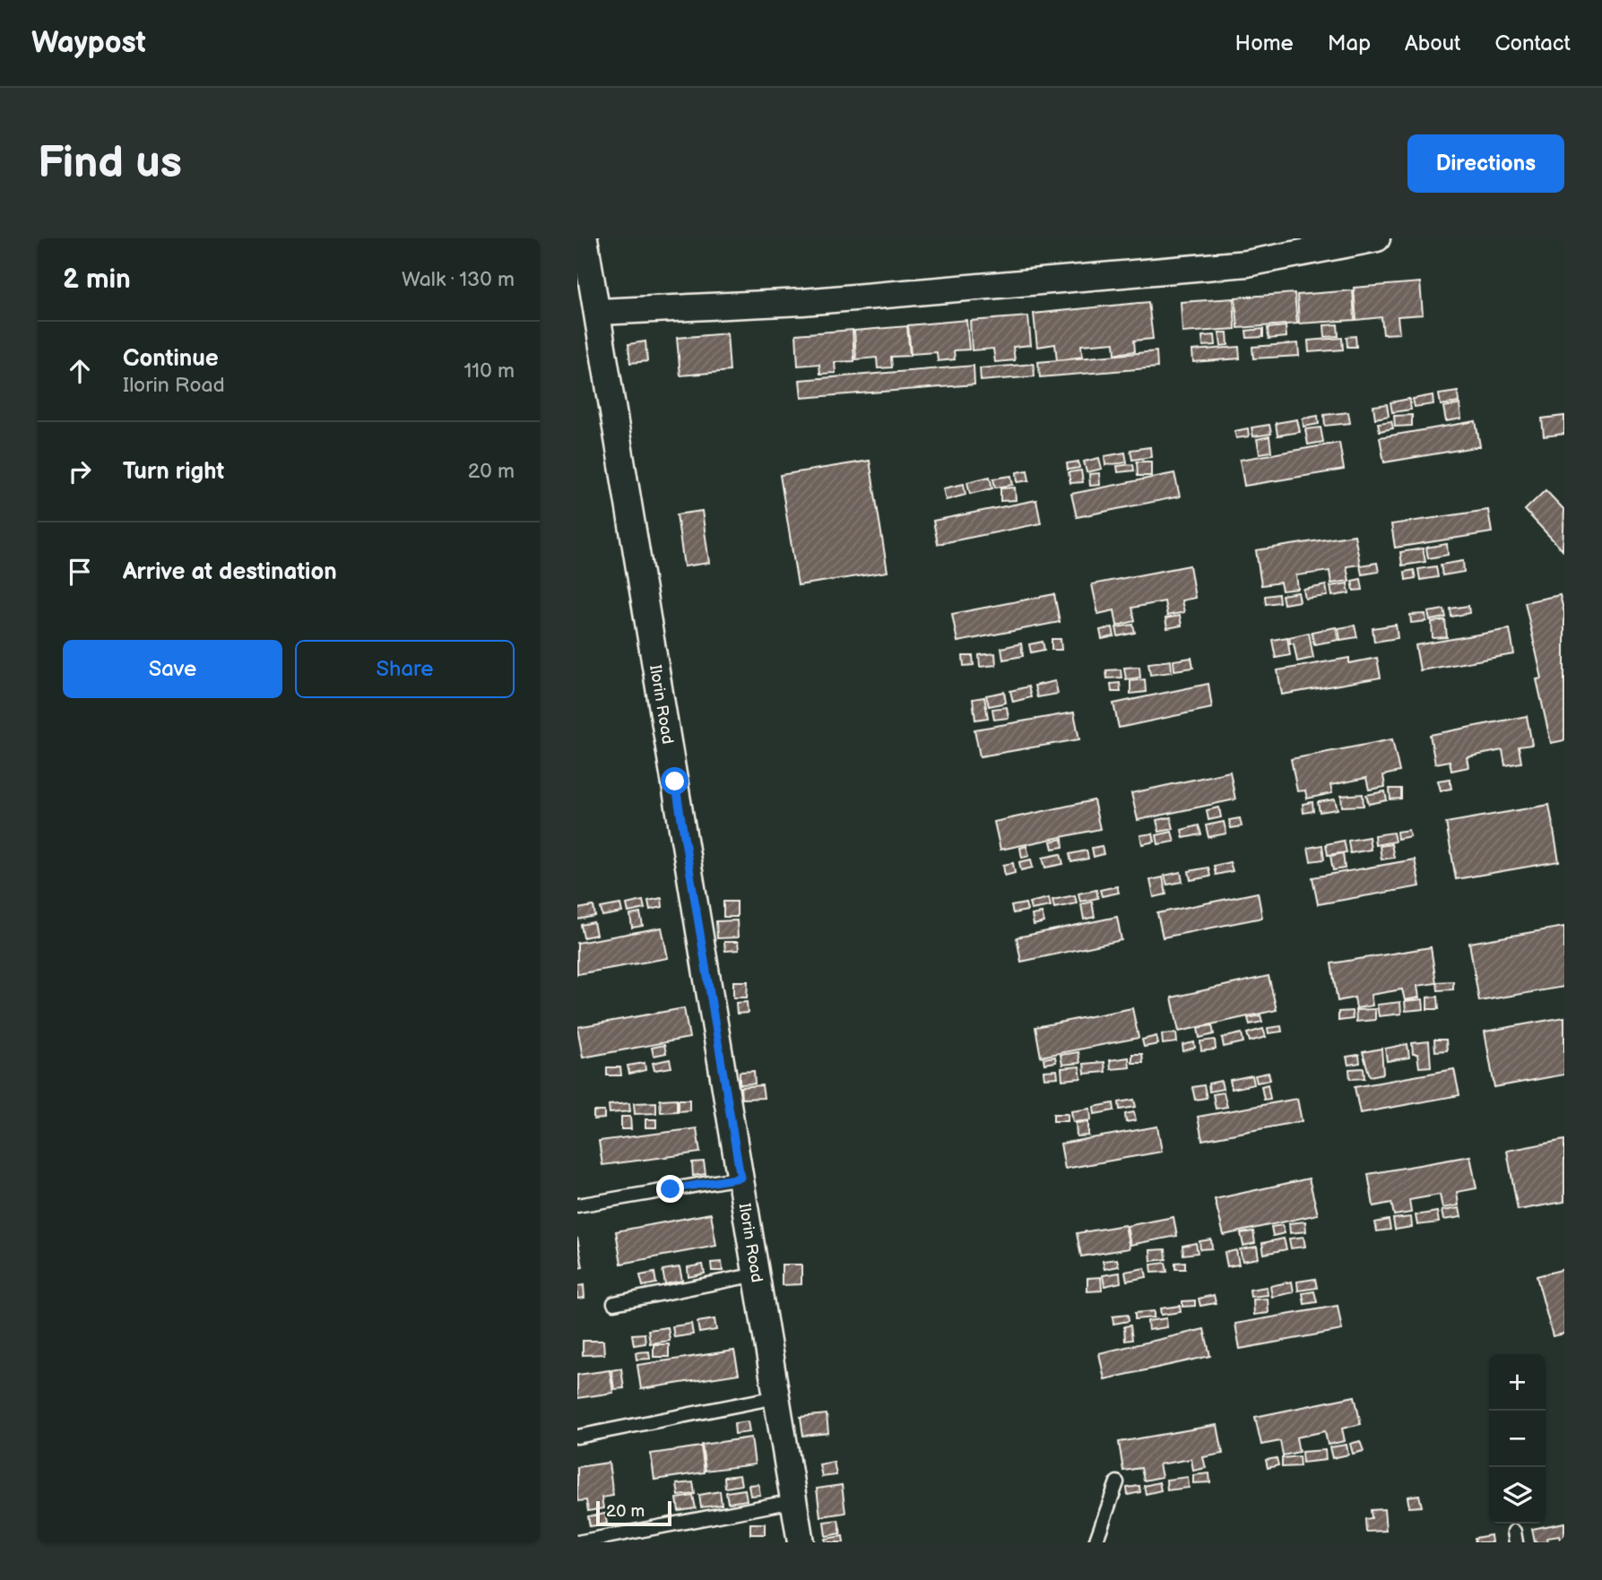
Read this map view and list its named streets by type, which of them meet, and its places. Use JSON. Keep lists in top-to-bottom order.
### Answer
{
  "streets": {
    "street": ["Ilorin Road"]
  },
  "scale_bar": "20 m",
  "page": {
    "header": "Waypost",
    "nav": [
      "Home",
      "Map",
      "About",
      "Contact"
    ],
    "buttons": [
      "Directions",
      ["Save", "Share"]
    ],
    "title": "Find us",
    "heading": ["2 min", "Walk · 130 m"],
    "list": [
      ["Continue", "Ilorin Road", "110 m"],
      ["Turn right", "20 m"],
      "Arrive at destination"
    ],
    "map_buttons": ["+", "−"],
    "scale": "20 m"
  }
}
